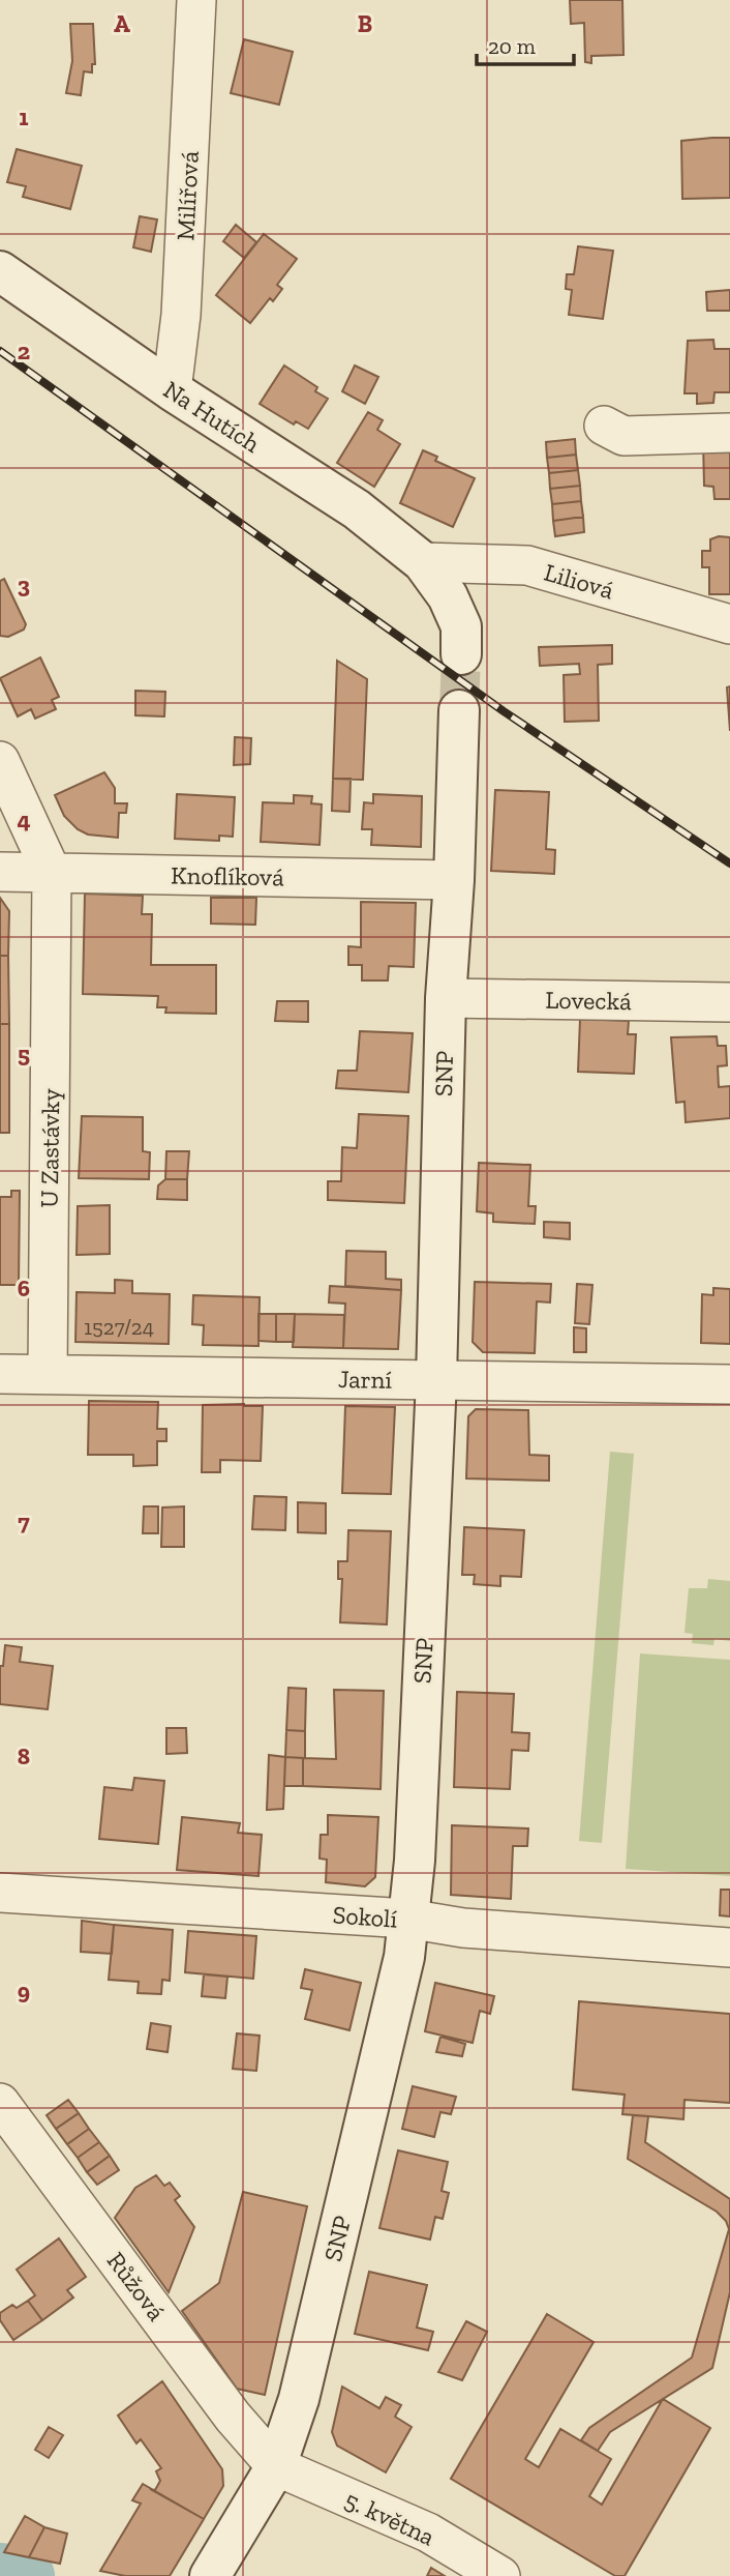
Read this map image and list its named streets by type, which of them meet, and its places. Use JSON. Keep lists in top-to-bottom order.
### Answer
{
  "streets": {
    "street": [
      "Milířová",
      "Na Hutích",
      "Liliová",
      "Knoflíková",
      "Lovecká",
      "SNP",
      "U Zastávky",
      "Jarní",
      "Sokolí",
      "Růžová",
      "5. května"
    ]
  },
  "crossings": [
    ["Milířová", "Na Hutích"],
    ["Na Hutích", "Liliová"],
    ["Knoflíková", "SNP"],
    ["Knoflíková", "U Zastávky"],
    ["Lovecká", "SNP"],
    ["SNP", "Jarní"],
    ["SNP", "Sokolí"],
    ["SNP", "Růžová"],
    ["SNP", "5. května"],
    ["U Zastávky", "Jarní"],
    ["Růžová", "5. května"]
  ],
  "house_numbers": ["1527/24"],
  "scale_bar": "20 m",
  "grid": {
    "columns": ["A", "B"],
    "rows": [
      "1",
      "2",
      "3",
      "4",
      "5",
      "6",
      "7",
      "8",
      "9"
    ]
  }
}
